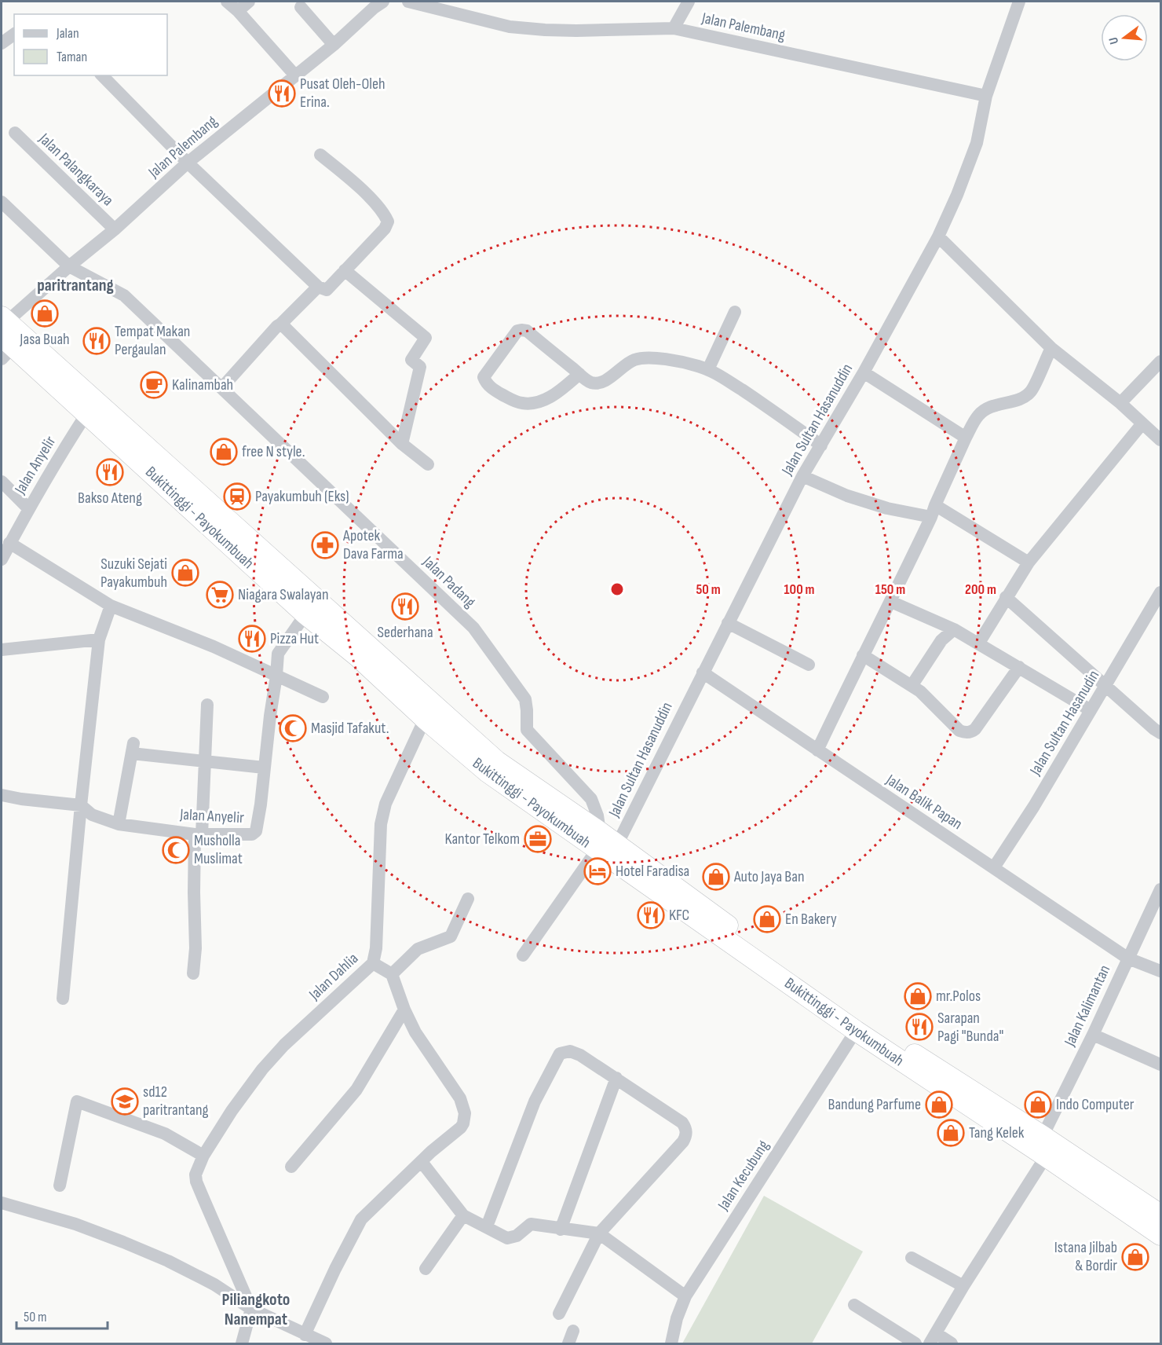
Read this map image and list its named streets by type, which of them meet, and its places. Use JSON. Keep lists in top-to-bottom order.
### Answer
{
  "streets": {
    "highway": ["Bukittinggi - Payokumbuah"],
    "street": [
      "Jalan Palembang",
      "Jalan Palangkaraya",
      "Jalan Sultan Hasanuddin",
      "Jalan Anyelir",
      "Jalan Padang",
      "Jalan Sultan Hasanudin",
      "Jalan Balik Papan",
      "Jalan Dahlia",
      "Jalan Kalimantan",
      "Jalan Kecubung"
    ]
  },
  "crossings": [
    ["Jalan Palembang", "Jalan Palangkaraya"],
    ["Jalan Palembang", "Jalan Sultan Hasanuddin"],
    ["Jalan Palembang", "Bukittinggi - Payokumbuah"],
    ["Jalan Palembang", "Jalan Padang"],
    ["Jalan Sultan Hasanuddin", "Bukittinggi - Payokumbuah"],
    ["Jalan Sultan Hasanuddin", "Jalan Balik Papan"],
    ["Jalan Anyelir", "Bukittinggi - Payokumbuah"],
    ["Bukittinggi - Payokumbuah", "Jalan Padang"],
    ["Bukittinggi - Payokumbuah", "Jalan Dahlia"],
    ["Bukittinggi - Payokumbuah", "Jalan Kalimantan"],
    ["Bukittinggi - Payokumbuah", "Jalan Kecubung"],
    ["Jalan Sultan Hasanudin", "Jalan Balik Papan"],
    ["Jalan Balik Papan", "Jalan Kalimantan"]
  ],
  "districts": ["paritrantang", "Piliangkoto Nanempat"],
  "places": {
    "restaurant": [
      "Pusat Oleh-Oleh Erina.",
      "Tempat Makan Pergaulan",
      "Bakso Ateng",
      "Sederhana",
      "Pizza Hut",
      "KFC",
      "Sarapan Pagi \"Bunda\""
    ],
    "shop": [
      "Jasa Buah",
      "free N style.",
      "Suzuki Sejati Payakumbuh",
      "Auto Jaya Ban",
      "En Bakery",
      "mr.Polos",
      "Bandung Parfume",
      "Indo Computer",
      "Tang Kelek",
      "Istana Jilbab & Bordir"
    ],
    "cafe": ["Kalinambah"],
    "station": ["Payakumbuh (Eks)"],
    "pharmacy": ["Apotek Dava Farma"],
    "supermarket": ["Niagara Swalayan"],
    "mosque": ["Masjid Tafakut.", "Musholla Muslimat"],
    "office": ["Kantor Telkom"],
    "hotel": ["Hotel Faradisa"],
    "school or university": ["sd12 paritrantang"]
  },
  "legend": ["Jalan", "Taman"],
  "scale_bar": "50 m",
  "north": "left",
  "rings": [
    "50 m",
    "100 m",
    "150 m",
    "200 m"
  ]
}
